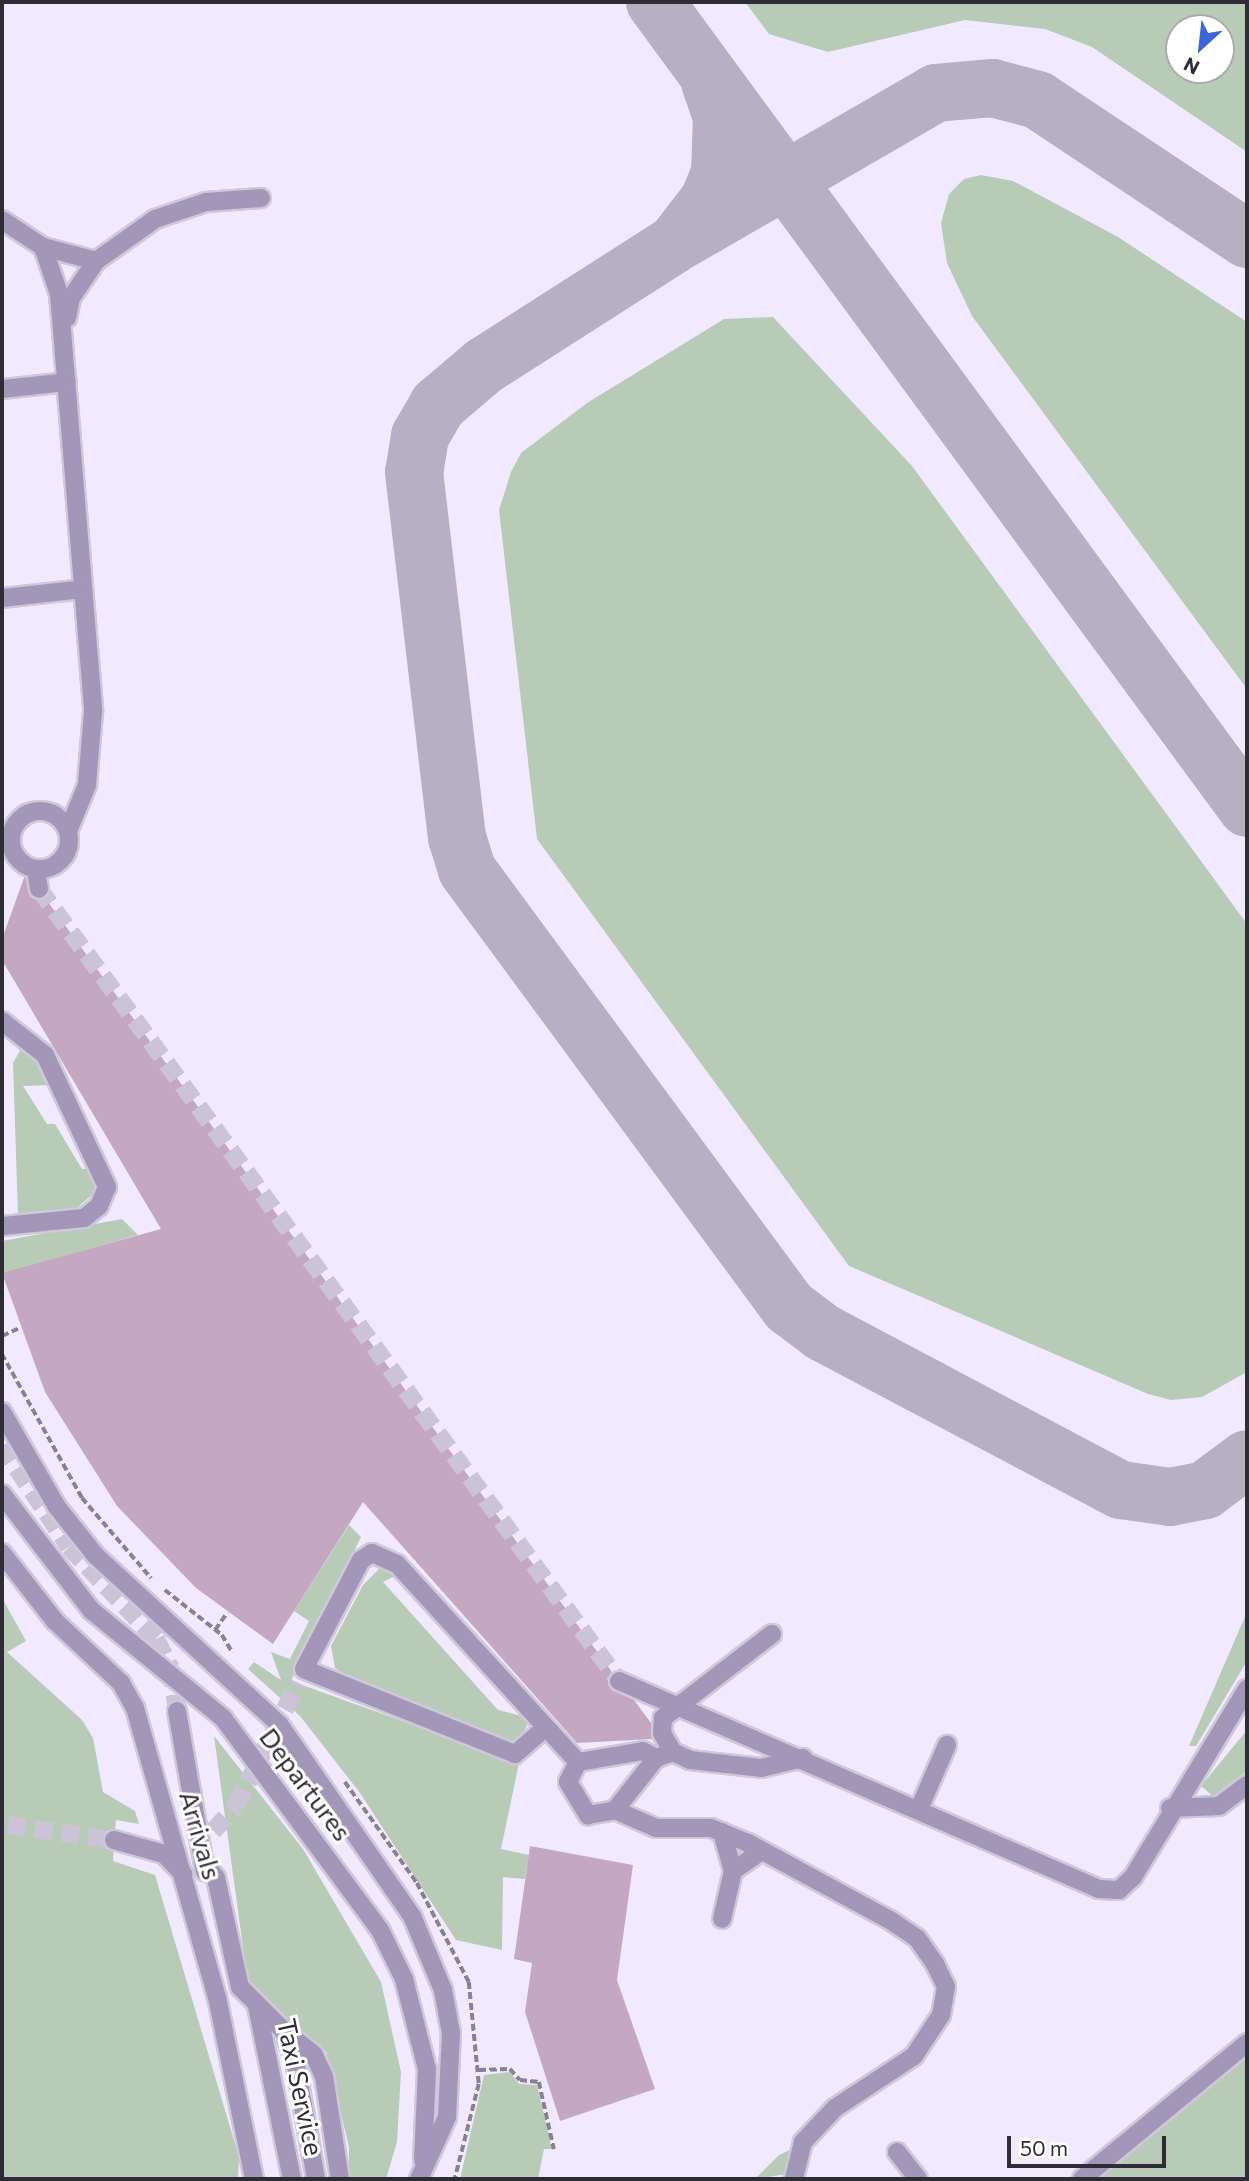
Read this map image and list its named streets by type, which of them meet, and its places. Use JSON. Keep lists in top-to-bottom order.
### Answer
{
  "streets": {
    "street": ["Departures", "Arrivals", "Taxi Service"]
  },
  "scale_bar": "50 m",
  "north": "bottom left"
}
